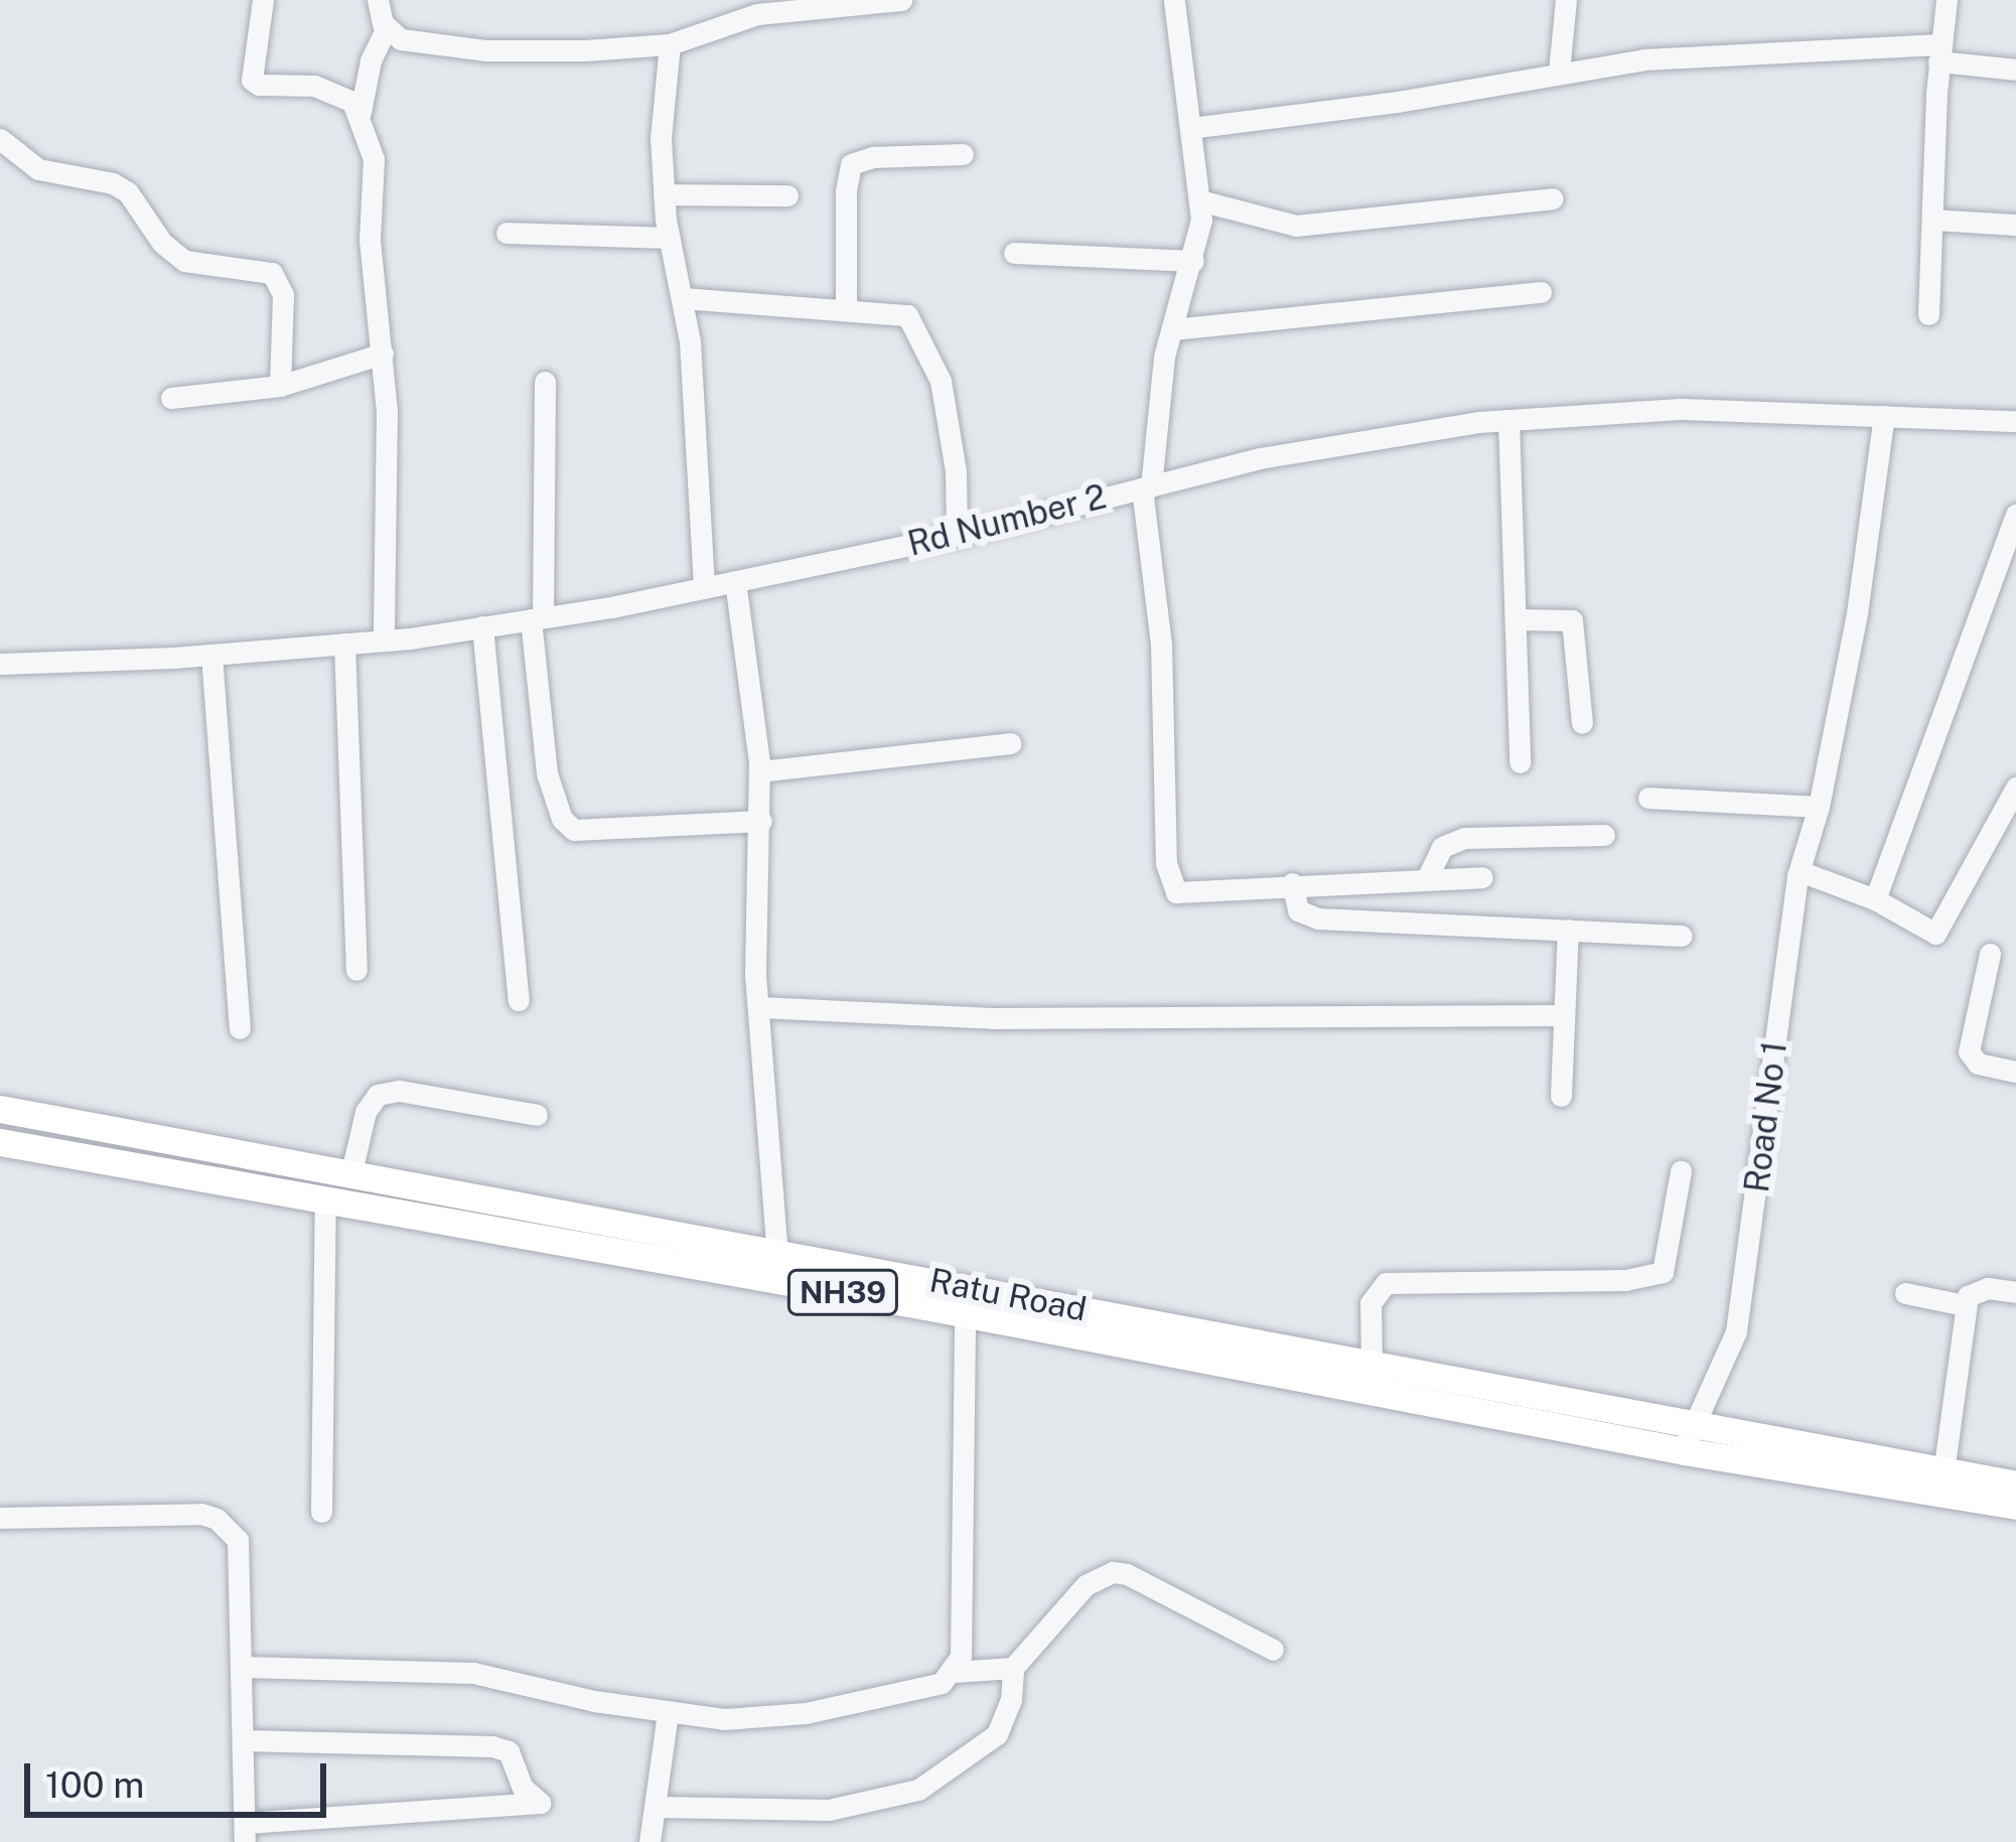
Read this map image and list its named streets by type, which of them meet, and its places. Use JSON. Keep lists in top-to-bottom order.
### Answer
{
  "streets": {
    "main road": ["NH39", "Ratu Road"],
    "street": ["Rd Number 2", "Road No 1"]
  },
  "crossings": [
    ["Rd Number 2", "Road No 1"],
    ["Road No 1", "Ratu Road"]
  ],
  "scale_bar": "100 m"
}
